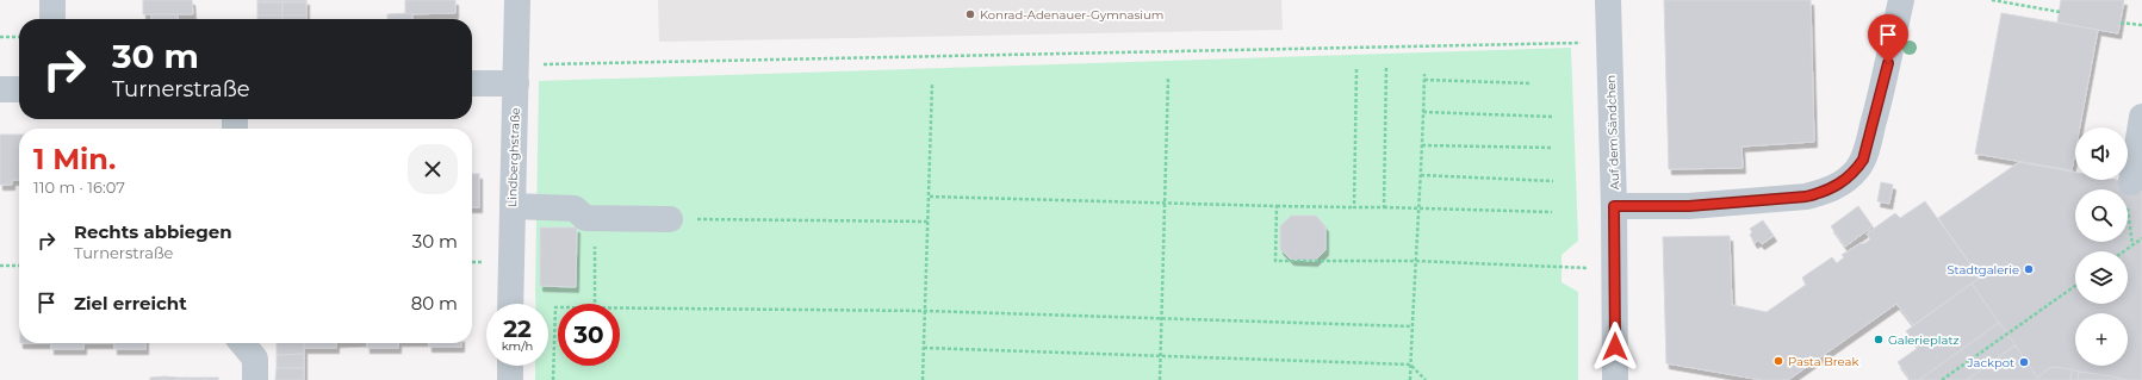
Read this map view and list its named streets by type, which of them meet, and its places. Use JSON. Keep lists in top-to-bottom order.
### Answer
{
  "streets": {
    "street": ["Auf dem Sändchen", "Lindberghstraße"]
  },
  "places": [
    "Konrad-Adenauer-Gymnasium",
    "Stadtgalerie",
    "Galerieplatz",
    "Pasta Break",
    "Jackpot"
  ],
  "page": {
    "turn": ["30 m", "Turnerstraße"],
    "map_buttons": "+",
    "heading": ["1 Min.", "110 m · 16:07"],
    "list": [
      {
        "name": "Rechts abbiegen",
        "note": "Turnerstraße",
        "value": "30 m"
      },
      {
        "name": "Ziel erreicht",
        "value": "80 m"
      }
    ],
    "speed": "22 km/h",
    "limit": "30"
  }
}
